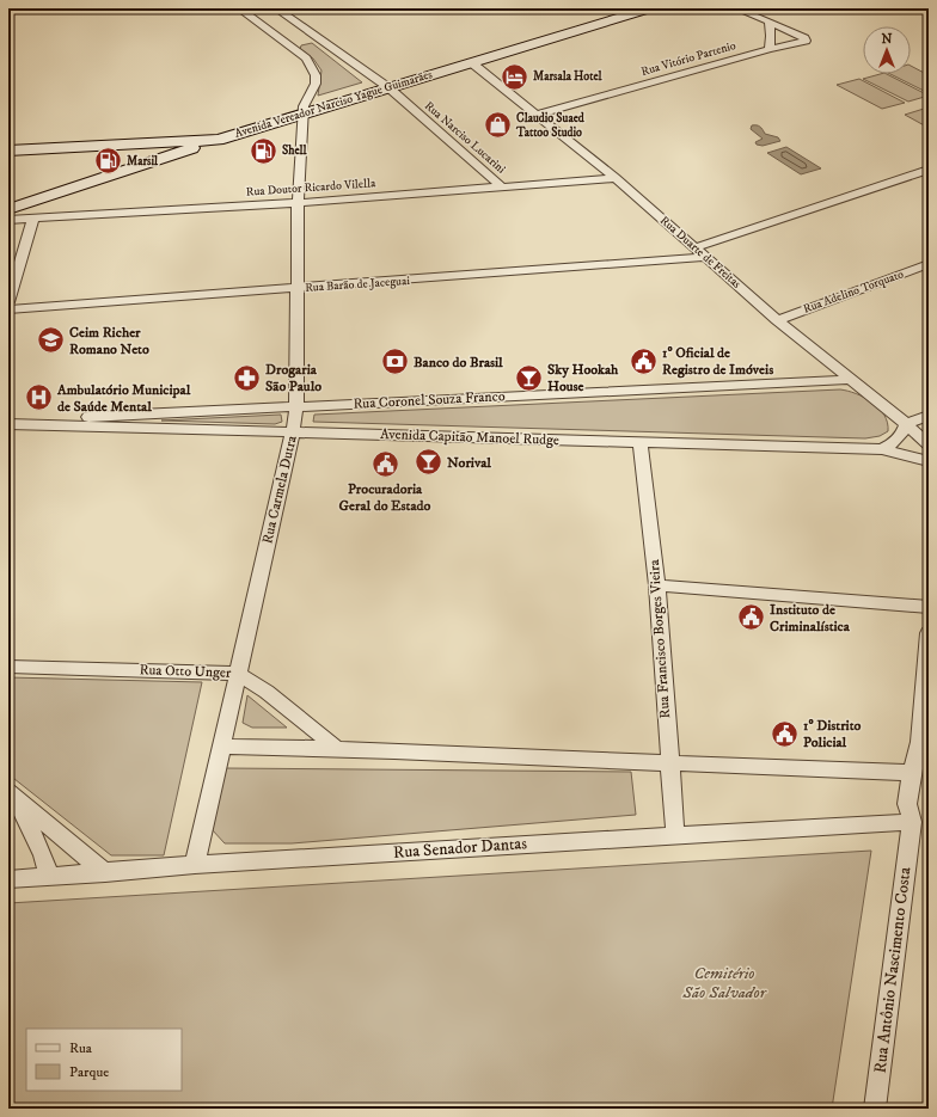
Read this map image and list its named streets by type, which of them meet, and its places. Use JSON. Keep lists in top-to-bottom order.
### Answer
{
  "streets": {
    "main road": ["Avenida Vereador Narciso Yague Guimarães"],
    "street": [
      "Rua Vitório Partenio",
      "Rua Narciso Lucarini",
      "Rua Doutor Ricardo Vilella",
      "Rua Duarte de Freitas",
      "Rua Barão de Jaceguai",
      "Rua Adelino Torquato",
      "Rua Coronel Souza Franco",
      "Avenida Capitão Manoel Rudge",
      "Rua Carmela Dutra",
      "Rua Francisco Borges Vieira",
      "Rua Otto Unger",
      "Rua Senador Dantas",
      "Rua Antônio Nascimento Costa"
    ]
  },
  "crossings": [
    ["Rua Vitório Partenio", "Rua Duarte de Freitas"],
    ["Avenida Vereador Narciso Yague Guimarães", "Rua Narciso Lucarini"],
    ["Avenida Vereador Narciso Yague Guimarães", "Rua Duarte de Freitas"],
    ["Avenida Vereador Narciso Yague Guimarães", "Rua Carmela Dutra"],
    ["Rua Narciso Lucarini", "Rua Doutor Ricardo Vilella"],
    ["Rua Doutor Ricardo Vilella", "Rua Duarte de Freitas"],
    ["Rua Doutor Ricardo Vilella", "Rua Carmela Dutra"],
    ["Rua Duarte de Freitas", "Rua Barão de Jaceguai"],
    ["Rua Duarte de Freitas", "Rua Adelino Torquato"],
    ["Rua Duarte de Freitas", "Rua Coronel Souza Franco"],
    ["Rua Barão de Jaceguai", "Rua Carmela Dutra"],
    ["Rua Coronel Souza Franco", "Avenida Capitão Manoel Rudge"],
    ["Rua Coronel Souza Franco", "Rua Carmela Dutra"],
    ["Avenida Capitão Manoel Rudge", "Rua Carmela Dutra"],
    ["Avenida Capitão Manoel Rudge", "Rua Francisco Borges Vieira"],
    ["Rua Carmela Dutra", "Rua Otto Unger"],
    ["Rua Carmela Dutra", "Rua Senador Dantas"],
    ["Rua Francisco Borges Vieira", "Rua Senador Dantas"],
    ["Rua Senador Dantas", "Rua Antônio Nascimento Costa"]
  ],
  "parks": ["Cemitério São Salvador"],
  "places": {
    "hotel": ["Marsala Hotel"],
    "shop": ["Claudio Suaed Tattoo Studio"],
    "fuel station": ["Shell", "Marsil"],
    "school or university": ["Ceim Richer Romano Neto"],
    "public building": [
      "1º Oficial de Registro de Imóveis",
      "Procuradoria Geral do Estado",
      "Instituto de Criminalística",
      "1º Distrito Policial"
    ],
    "bank": ["Banco do Brasil"],
    "pharmacy": ["Drogaria São Paulo"],
    "bar": ["Sky Hookah House", "Norival"],
    "hospital": ["Ambulatório Municipal de Saúde Mental"]
  },
  "legend": ["Rua", "Parque"],
  "north": "top"
}
